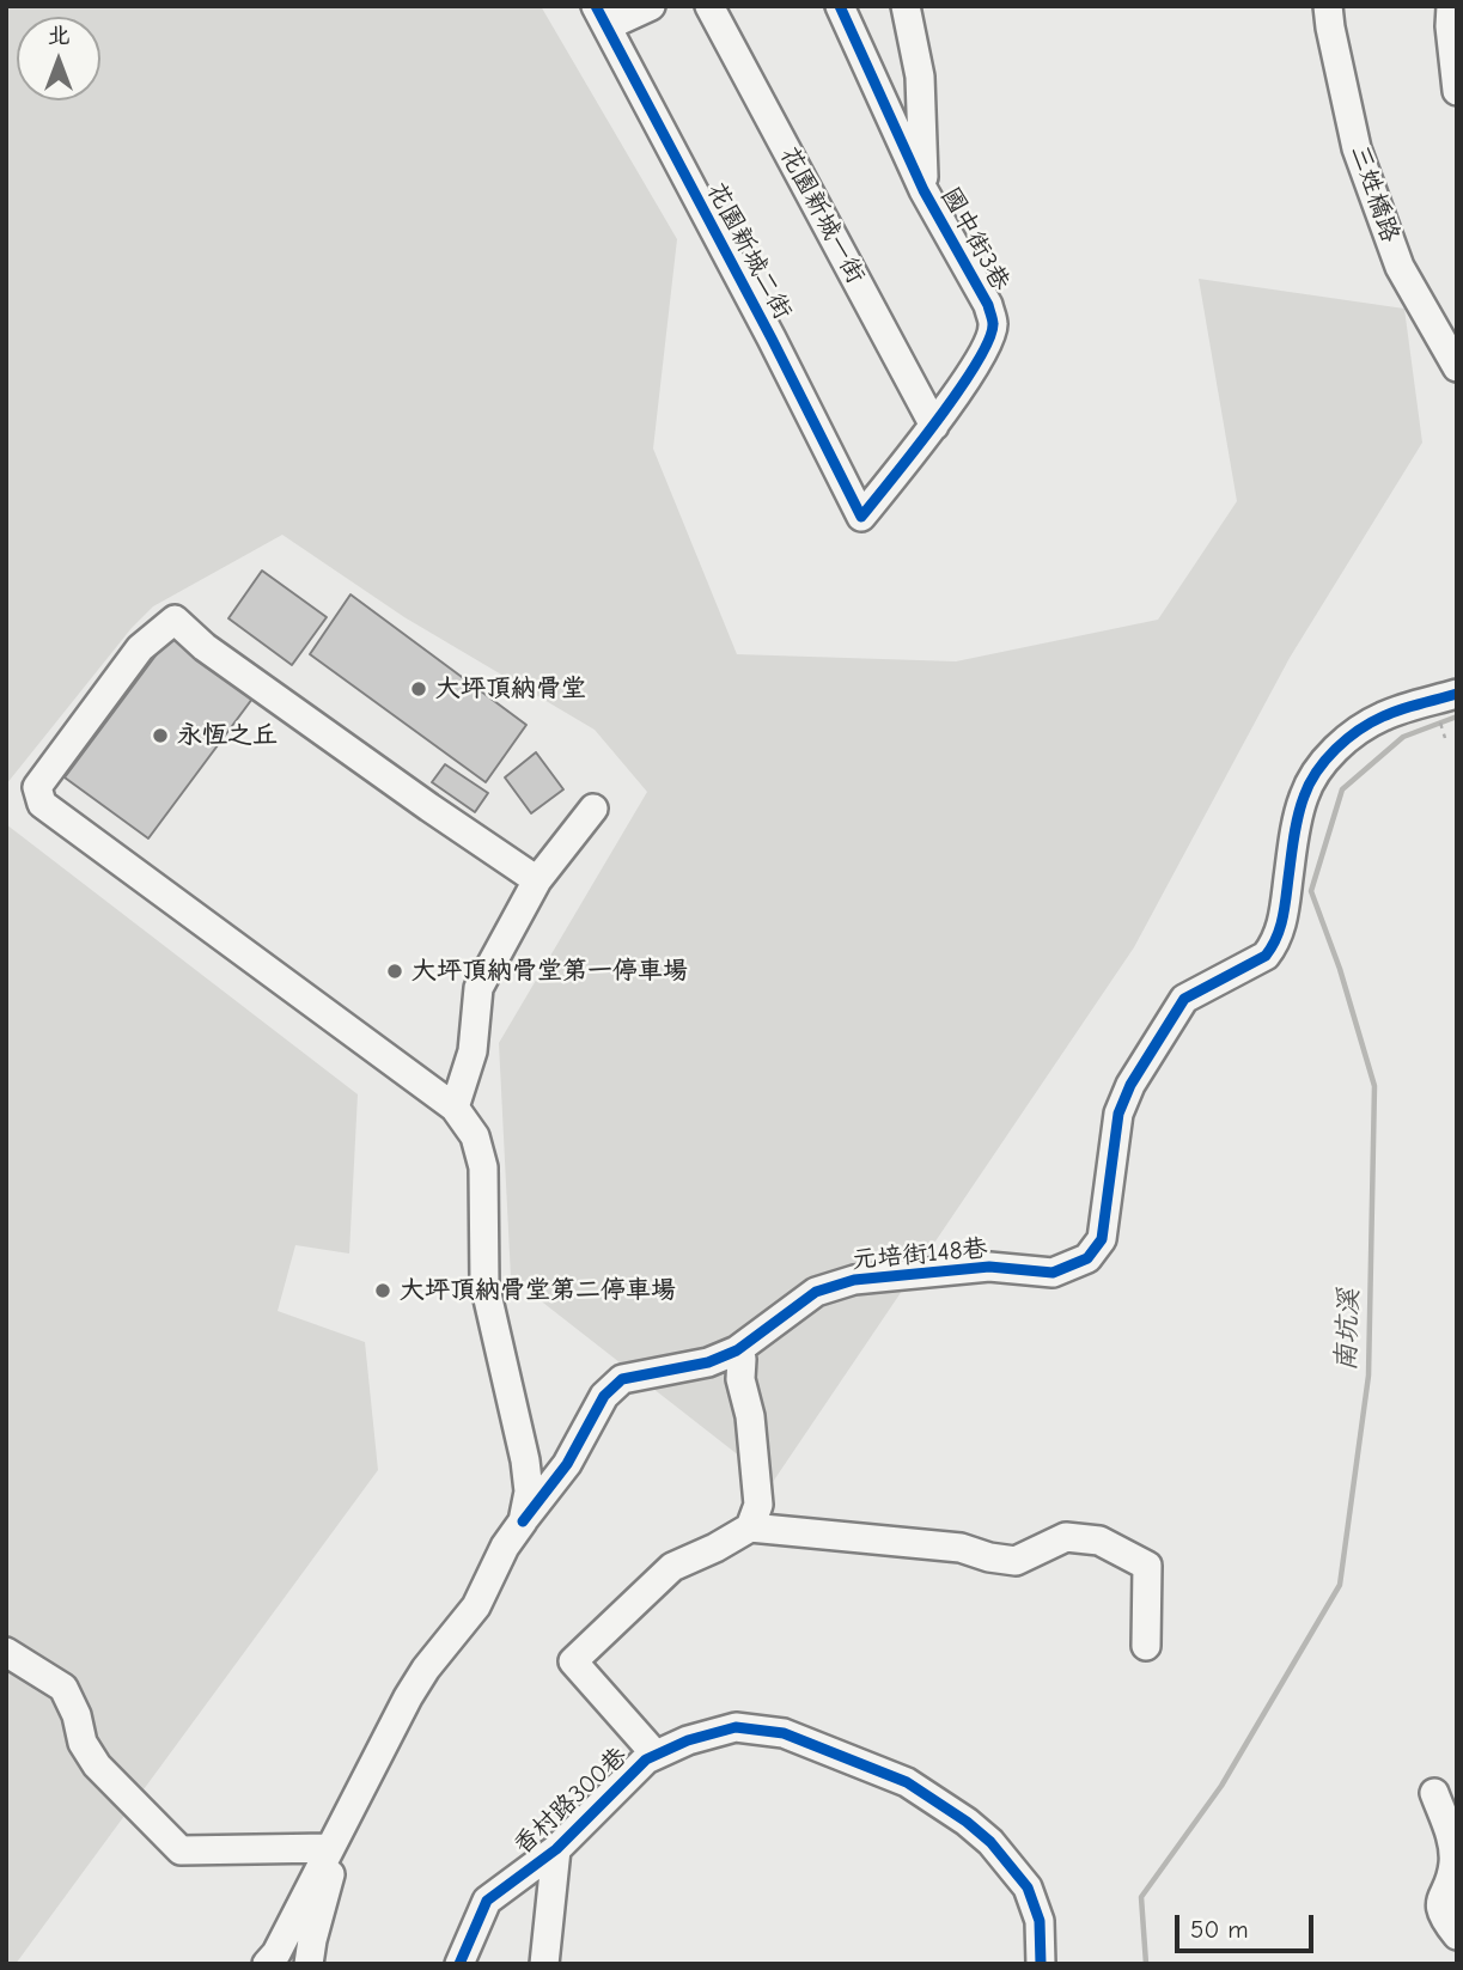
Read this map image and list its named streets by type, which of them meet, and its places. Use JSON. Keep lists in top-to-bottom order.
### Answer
{
  "streets": {
    "street": [
      "三姓橋路",
      "花園新城一街",
      "國中街3巷",
      "花園新城二街",
      "元培街148巷",
      "香村路300巷"
    ]
  },
  "crossings": [
    ["花園新城一街", "國中街3巷"],
    ["國中街3巷", "花園新城二街"]
  ],
  "water": ["南坑溪"],
  "places": [
    "大坪頂納骨堂",
    "永恆之丘",
    "大坪頂納骨堂第一停車場",
    "大坪頂納骨堂第二停車場"
  ],
  "scale_bar": "50 m",
  "north": "top"
}
